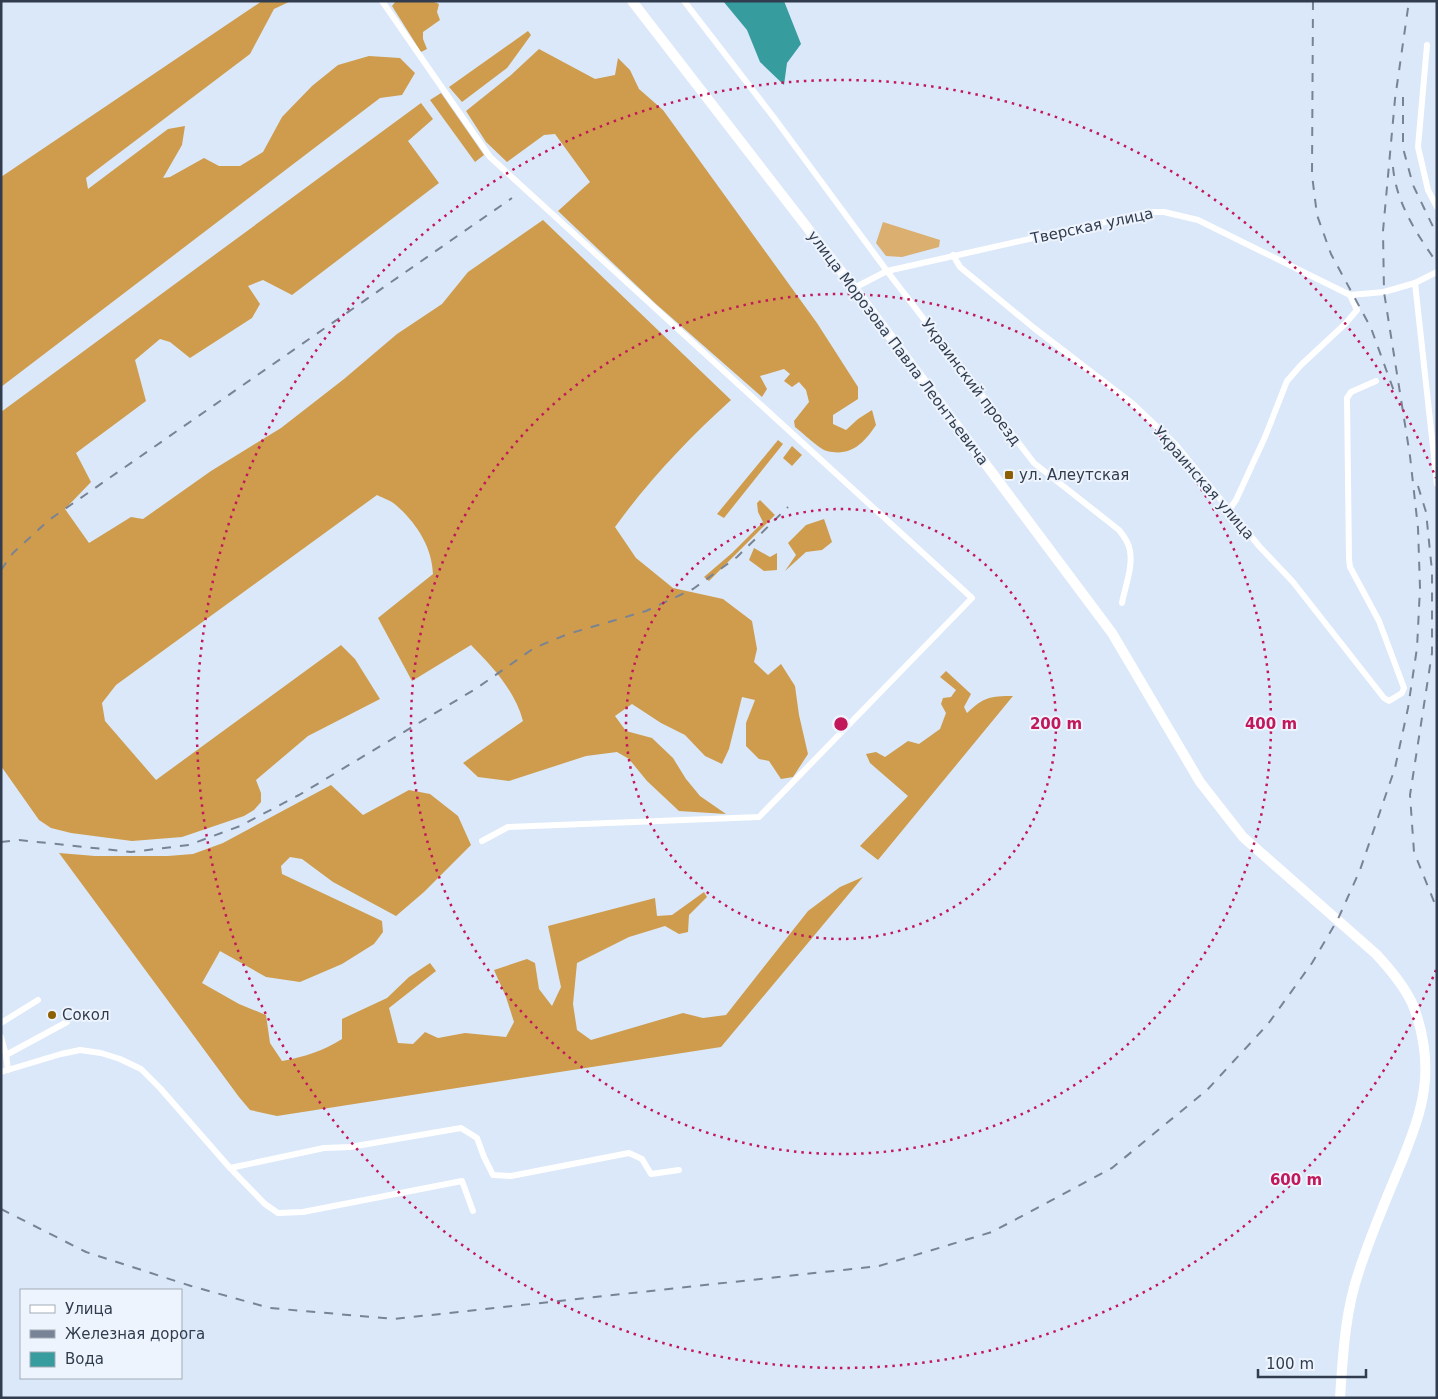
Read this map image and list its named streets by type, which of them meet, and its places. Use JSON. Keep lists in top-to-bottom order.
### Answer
{
  "streets": {
    "main road": ["улица Морозова Павла Леонтьевича"],
    "street": ["Тверская улица", "Украинский проезд", "Украинская улица"]
  },
  "crossings": [
    ["Тверская улица", "улица Морозова Павла Леонтьевича"],
    ["Тверская улица", "Украинский проезд"],
    ["Тверская улица", "Украинская улица"]
  ],
  "places": {
    "transit": ["ул. Алеутская"],
    "other": ["Сокол"]
  },
  "legend": ["Улица", "Железная дорога", "Вода"],
  "scale_bar": "100 m",
  "rings": ["200 m", "400 m", "600 m"]
}
